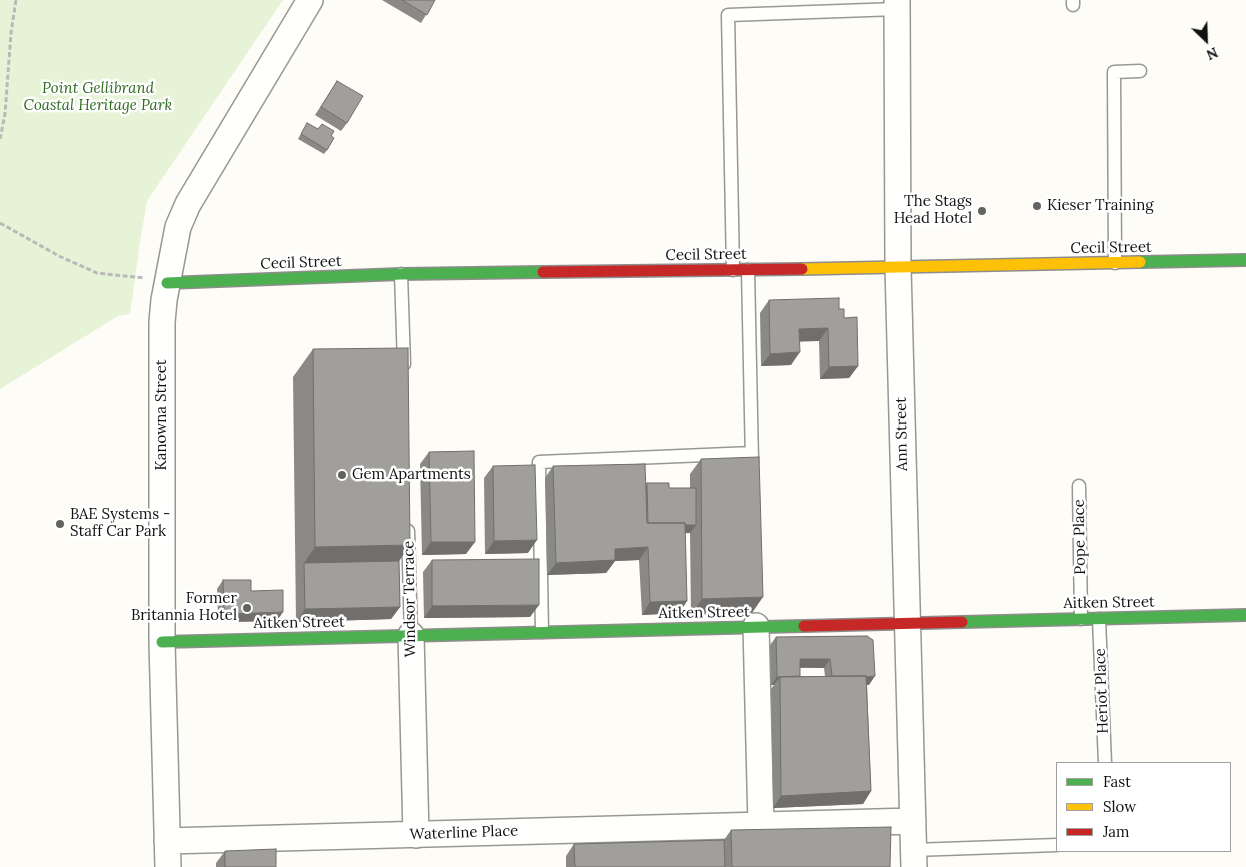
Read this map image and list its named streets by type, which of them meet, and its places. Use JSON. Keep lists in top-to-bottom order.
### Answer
{
  "streets": {
    "street": [
      "Cecil Street",
      "Kanowna Street",
      "Ann Street",
      "Windsor Terrace",
      "Aitken Street",
      "Waterline Place"
    ],
    "lane": ["Pope Place", "Heriot Place"]
  },
  "crossings": [
    ["Cecil Street", "Kanowna Street"],
    ["Cecil Street", "Ann Street"],
    ["Kanowna Street", "Aitken Street"],
    ["Kanowna Street", "Waterline Place"],
    ["Ann Street", "Aitken Street"],
    ["Ann Street", "Waterline Place"],
    ["Pope Place", "Aitken Street"],
    ["Windsor Terrace", "Aitken Street"],
    ["Windsor Terrace", "Waterline Place"],
    ["Aitken Street", "Heriot Place"]
  ],
  "parks": ["Point Gellibrand Coastal Heritage Park"],
  "places": [
    "Kieser Training",
    "The Stags Head Hotel",
    "Gem Apartments",
    "BAE Systems - Staff Car Park",
    "Former Britannia Hotel"
  ],
  "legend": ["Fast", "Slow", "Jam"],
  "north": "bottom right"
}
